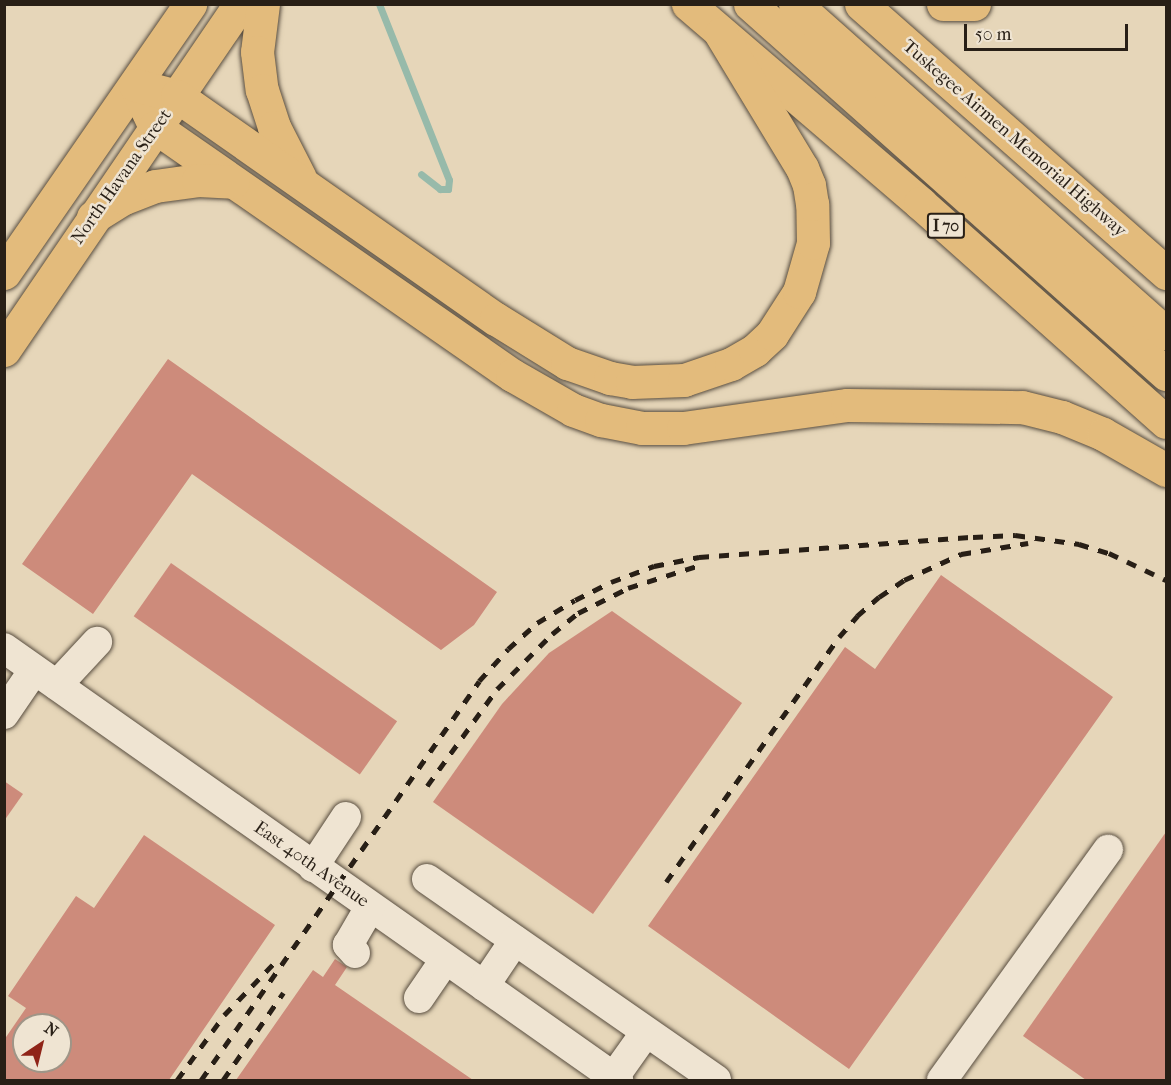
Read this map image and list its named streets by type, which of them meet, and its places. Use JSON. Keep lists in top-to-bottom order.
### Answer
{
  "streets": {
    "main road": ["Tuskegee Airmen Memorial Highway", "North Havana Street", "I 70"],
    "street": ["East 40th Avenue"]
  },
  "scale_bar": "50 m",
  "north": "top right"
}
